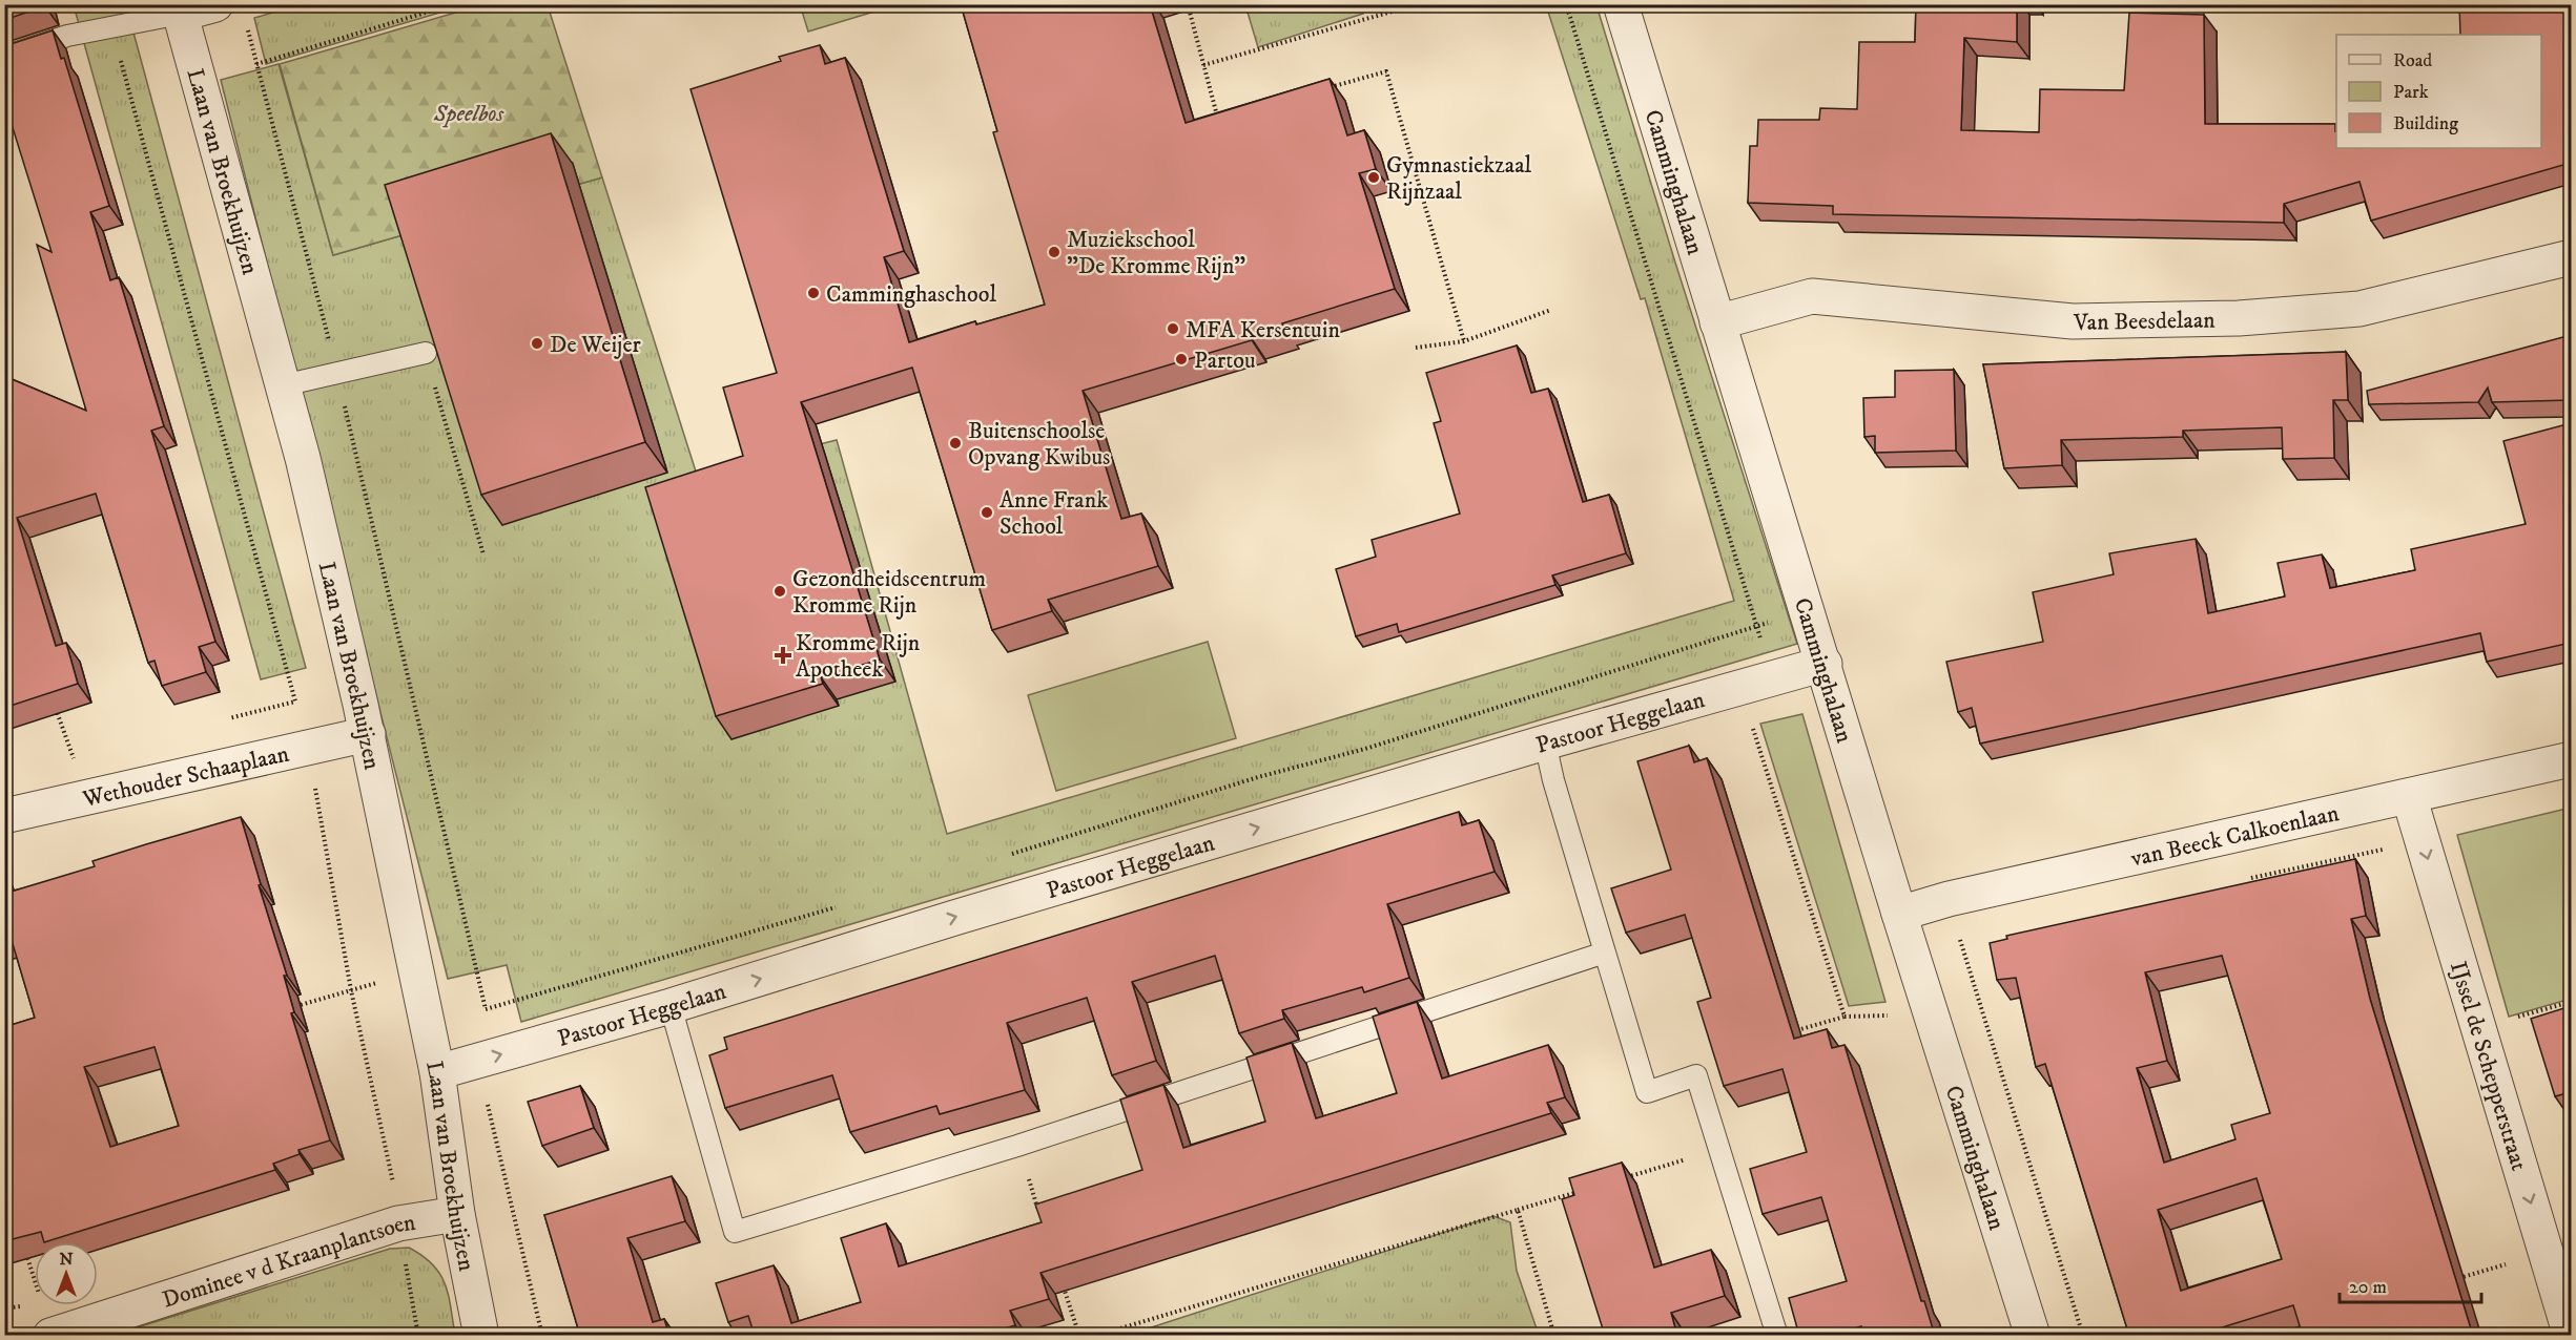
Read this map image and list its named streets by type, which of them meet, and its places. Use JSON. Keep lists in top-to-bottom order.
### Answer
{
  "streets": {
    "street": [
      "Laan van Broekhuijzen",
      "Camminghalaan",
      "Van Beesdelaan",
      "Pastoor Heggelaan",
      "Wethouder Schaaplaan",
      "van Beeck Calkoenlaan",
      "IJssel de Schepperstraat",
      "Dominee v d Kraanplantsoen"
    ]
  },
  "crossings": [
    ["Laan van Broekhuijzen", "Pastoor Heggelaan"],
    ["Laan van Broekhuijzen", "Wethouder Schaaplaan"],
    ["Laan van Broekhuijzen", "Dominee v d Kraanplantsoen"],
    ["Camminghalaan", "Van Beesdelaan"],
    ["Camminghalaan", "Pastoor Heggelaan"],
    ["Camminghalaan", "van Beeck Calkoenlaan"],
    ["van Beeck Calkoenlaan", "IJssel de Schepperstraat"]
  ],
  "one_way": ["IJssel de Schepperstraat"],
  "parks": ["Speelbos"],
  "places": {
    "other": [
      "Gymnastiekzaal Rijnzaal",
      "Muziekschool \"De Kromme Rijn\"",
      "Camminghaschool",
      "MFA Kersentuin",
      "De Weijer",
      "Partou",
      "Buitenschoolse Opvang Kwibus",
      "Anne Frank School",
      "Gezondheidscentrum Kromme Rijn"
    ],
    "health": ["Kromme Rijn Apotheek"]
  },
  "legend": ["Road", "Park", "Building"],
  "scale_bar": "20 m",
  "north": "top"
}
